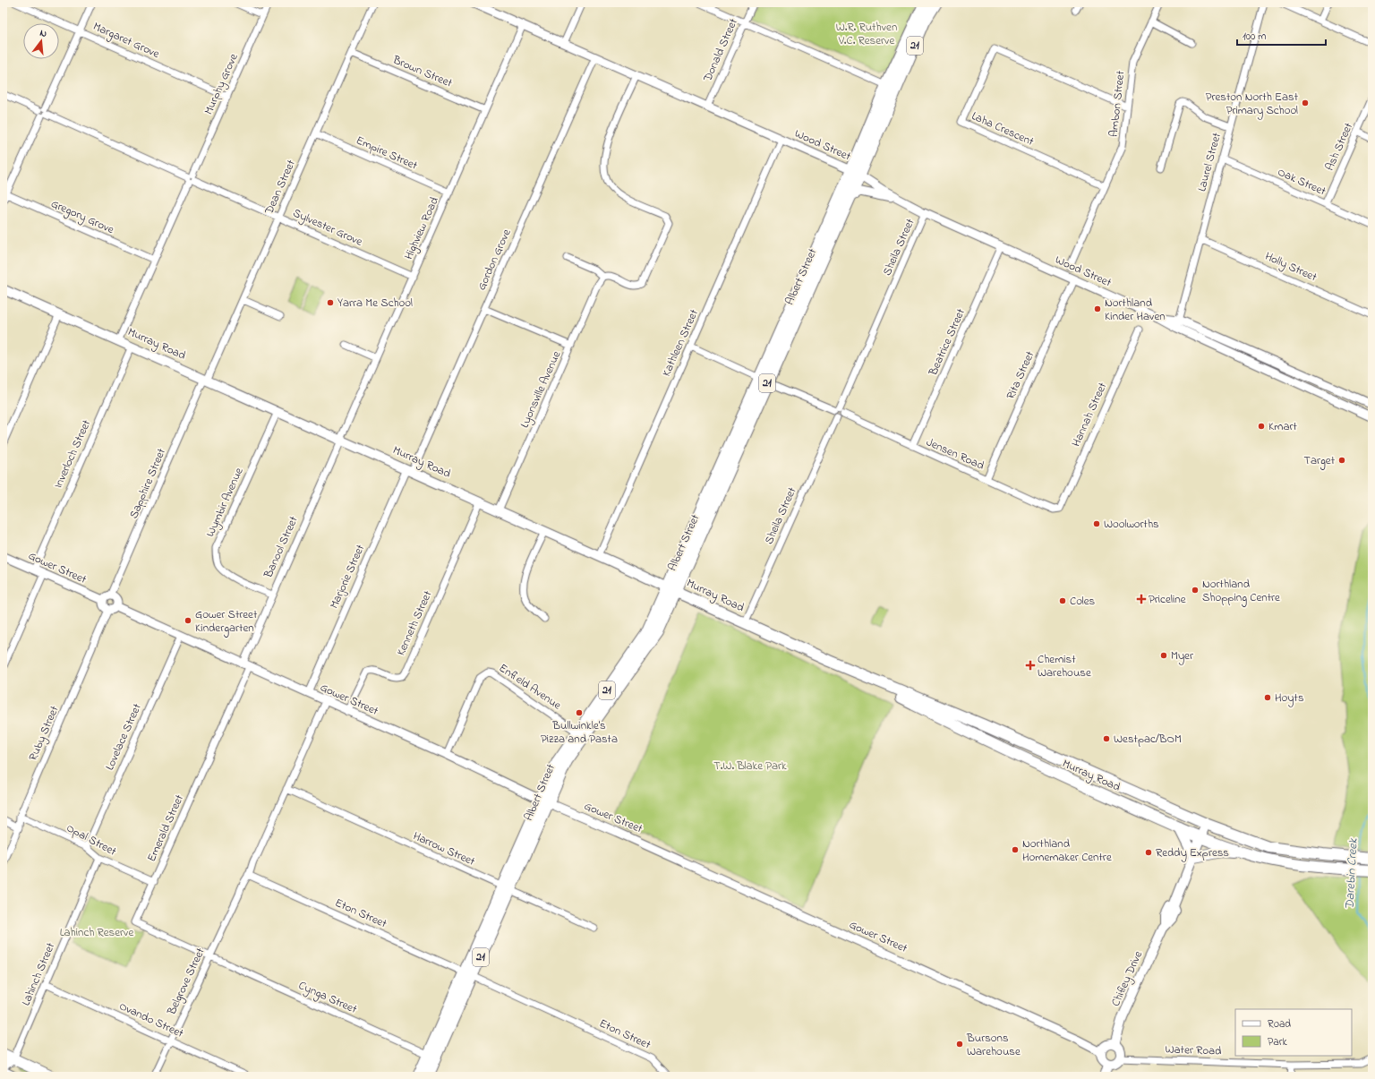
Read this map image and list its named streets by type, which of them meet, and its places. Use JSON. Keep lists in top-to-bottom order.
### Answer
{
  "streets": {
    "main road": [
      "21",
      "Albert Street",
      "Murray Road",
      "Chifley Drive"
    ],
    "street": [
      "Margaret Grove",
      "Donald Street",
      "Brown Street",
      "Murphy Grove",
      "Ambon Street",
      "Laha Crescent",
      "Wood Street",
      "Ash Street",
      "Empire Street",
      "Laurel Street",
      "Oak Street",
      "Dean Street",
      "Gregory Grove",
      "Sylvester Grove",
      "Highview Road",
      "Sheila Street",
      "Gordon Grove",
      "Holly Street",
      "Beatrice Street",
      "Kathleen Street",
      "Rita Street",
      "Lyonsville Avenue",
      "Hannah Street",
      "Inverloch Street",
      "Jensen Road",
      "Sapphire Street",
      "Wymbir Avenue",
      "Banool Street",
      "Gower Street",
      "Marjorie Street",
      "Kenneth Street",
      "Enfield Avenue",
      "Ruby Street",
      "Lovelace Street",
      "Emerald Street",
      "Opal Street",
      "Harrow Street",
      "Eton Street",
      "Lahinch Street",
      "Belgrove Street",
      "Cynga Street",
      "Ovando Street",
      "Water Road"
    ]
  },
  "crossings": [
    ["Margaret Grove", "Murphy Grove"],
    ["Donald Street", "Wood Street"],
    ["Brown Street", "Dean Street"],
    ["Brown Street", "Highview Road"],
    ["Murphy Grove", "Gregory Grove"],
    ["Murphy Grove", "Sylvester Grove"],
    ["Murphy Grove", "Murray Road"],
    ["Ambon Street", "Laha Crescent"],
    ["Wood Street", "Laurel Street"],
    ["Wood Street", "Highview Road"],
    ["Wood Street", "Sheila Street"],
    ["Wood Street", "Gordon Grove"],
    ["Wood Street", "Albert Street"],
    ["Wood Street", "Beatrice Street"],
    ["Wood Street", "Kathleen Street"],
    ["Wood Street", "Rita Street"],
    ["Ash Street", "Oak Street"],
    ["Empire Street", "Dean Street"],
    ["Empire Street", "Highview Road"],
    ["Laurel Street", "Oak Street"],
    ["Laurel Street", "Holly Street"],
    ["Dean Street", "Sylvester Grove"],
    ["Dean Street", "Murray Road"],
    ["Dean Street", "Sapphire Street"],
    ["Sylvester Grove", "Highview Road"],
    ["Highview Road", "Murray Road"],
    ["Highview Road", "Banool Street"],
    ["Sheila Street", "Murray Road"],
    ["Sheila Street", "Jensen Road"],
    ["Gordon Grove", "Murray Road"],
    ["Gordon Grove", "Marjorie Street"],
    ["Albert Street", "Murray Road"],
    ["Albert Street", "Jensen Road"],
    ["Albert Street", "Gower Street"],
    ["Albert Street", "Enfield Avenue"],
    ["Albert Street", "Harrow Street"],
    ["Albert Street", "Eton Street"],
    ["Albert Street", "Cynga Street"],
    ["Beatrice Street", "Jensen Road"],
    ["Kathleen Street", "Murray Road"],
    ["Kathleen Street", "Jensen Road"],
    ["Murray Road", "Lyonsville Avenue"],
    ["Murray Road", "Inverloch Street"],
    ["Murray Road", "Sapphire Street"],
    ["Murray Road", "Wymbir Avenue"],
    ["Murray Road", "Banool Street"],
    ["Murray Road", "Marjorie Street"],
    ["Murray Road", "Kenneth Street"],
    ["Murray Road", "Chifley Drive"],
    ["Rita Street", "Jensen Road"],
    ["Hannah Street", "Jensen Road"],
    ["Inverloch Street", "Gower Street"],
    ["Sapphire Street", "Gower Street"],
    ["Sapphire Street", "Ruby Street"],
    ["Wymbir Avenue", "Banool Street"],
    ["Banool Street", "Gower Street"],
    ["Banool Street", "Emerald Street"],
    ["Gower Street", "Marjorie Street"],
    ["Gower Street", "Kenneth Street"],
    ["Gower Street", "Enfield Avenue"],
    ["Gower Street", "Ruby Street"],
    ["Gower Street", "Lovelace Street"],
    ["Gower Street", "Emerald Street"],
    ["Gower Street", "Chifley Drive"],
    ["Gower Street", "Belgrove Street"],
    ["Gower Street", "Water Road"],
    ["Ruby Street", "Opal Street"],
    ["Lovelace Street", "Opal Street"],
    ["Emerald Street", "Opal Street"],
    ["Emerald Street", "Belgrove Street"],
    ["Emerald Street", "Cynga Street"],
    ["Opal Street", "Lahinch Street"],
    ["Harrow Street", "Belgrove Street"],
    ["Eton Street", "Belgrove Street"],
    ["Lahinch Street", "Ovando Street"],
    ["Chifley Drive", "Water Road"],
    ["Belgrove Street", "Cynga Street"],
    ["Belgrove Street", "Ovando Street"]
  ],
  "water": ["Darebin Creek"],
  "parks": ["W.R. Ruthven V.C. Reserve", "T.W. Blake Park", "Lahinch Reserve"],
  "places": {
    "other": [
      "Preston North East Primary School",
      "Yarra Me School",
      "Northland Kinder Haven",
      "Kmart",
      "Target",
      "Woolworths",
      "Northland Shopping Centre",
      "Coles",
      "Gower Street Kindergarten",
      "Myer",
      "Hoyts",
      "Bullwinkle's Pizza and Pasta",
      "Westpac/BOM",
      "Northland Homemaker Centre",
      "Reddy Express",
      "Bursons Warehouse"
    ],
    "health": ["Priceline", "Chemist Warehouse"]
  },
  "legend": ["Road", "Park"],
  "scale_bar": "100 m",
  "north": "top"
}
